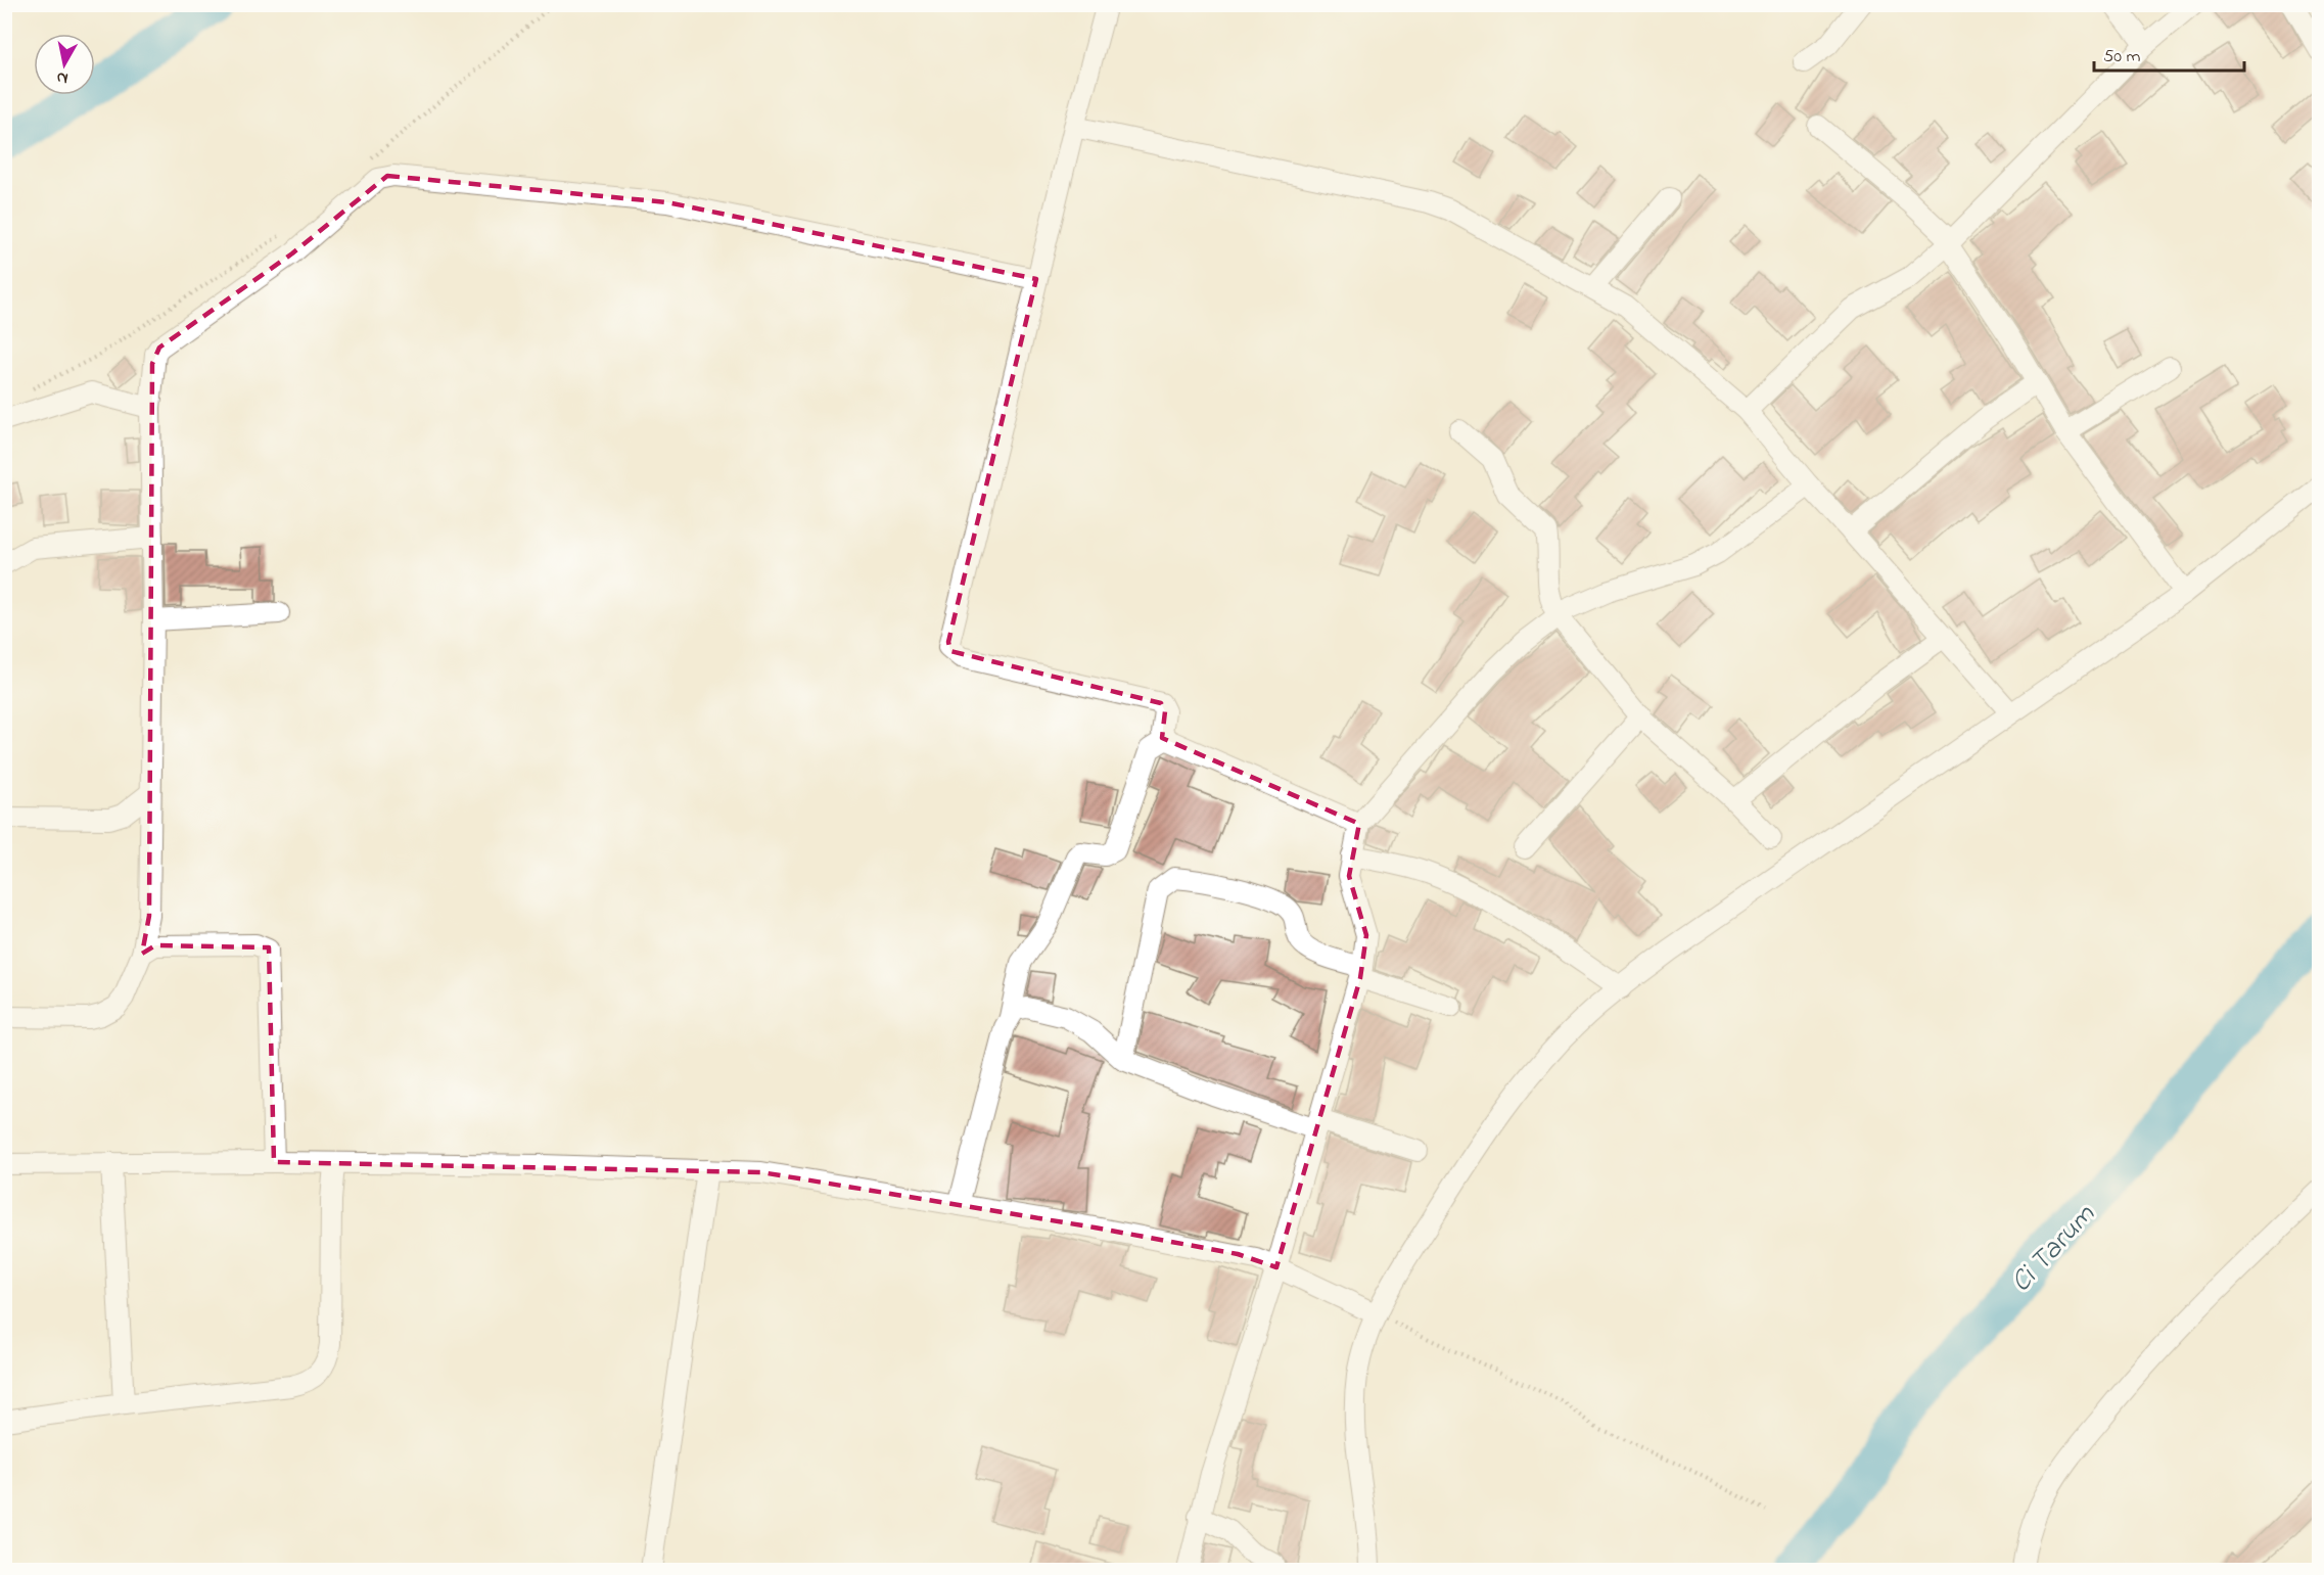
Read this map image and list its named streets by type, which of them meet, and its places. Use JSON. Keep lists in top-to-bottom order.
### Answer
{
  "water": ["Ci Tarum"],
  "scale_bar": "50 m",
  "north": "bottom"
}
